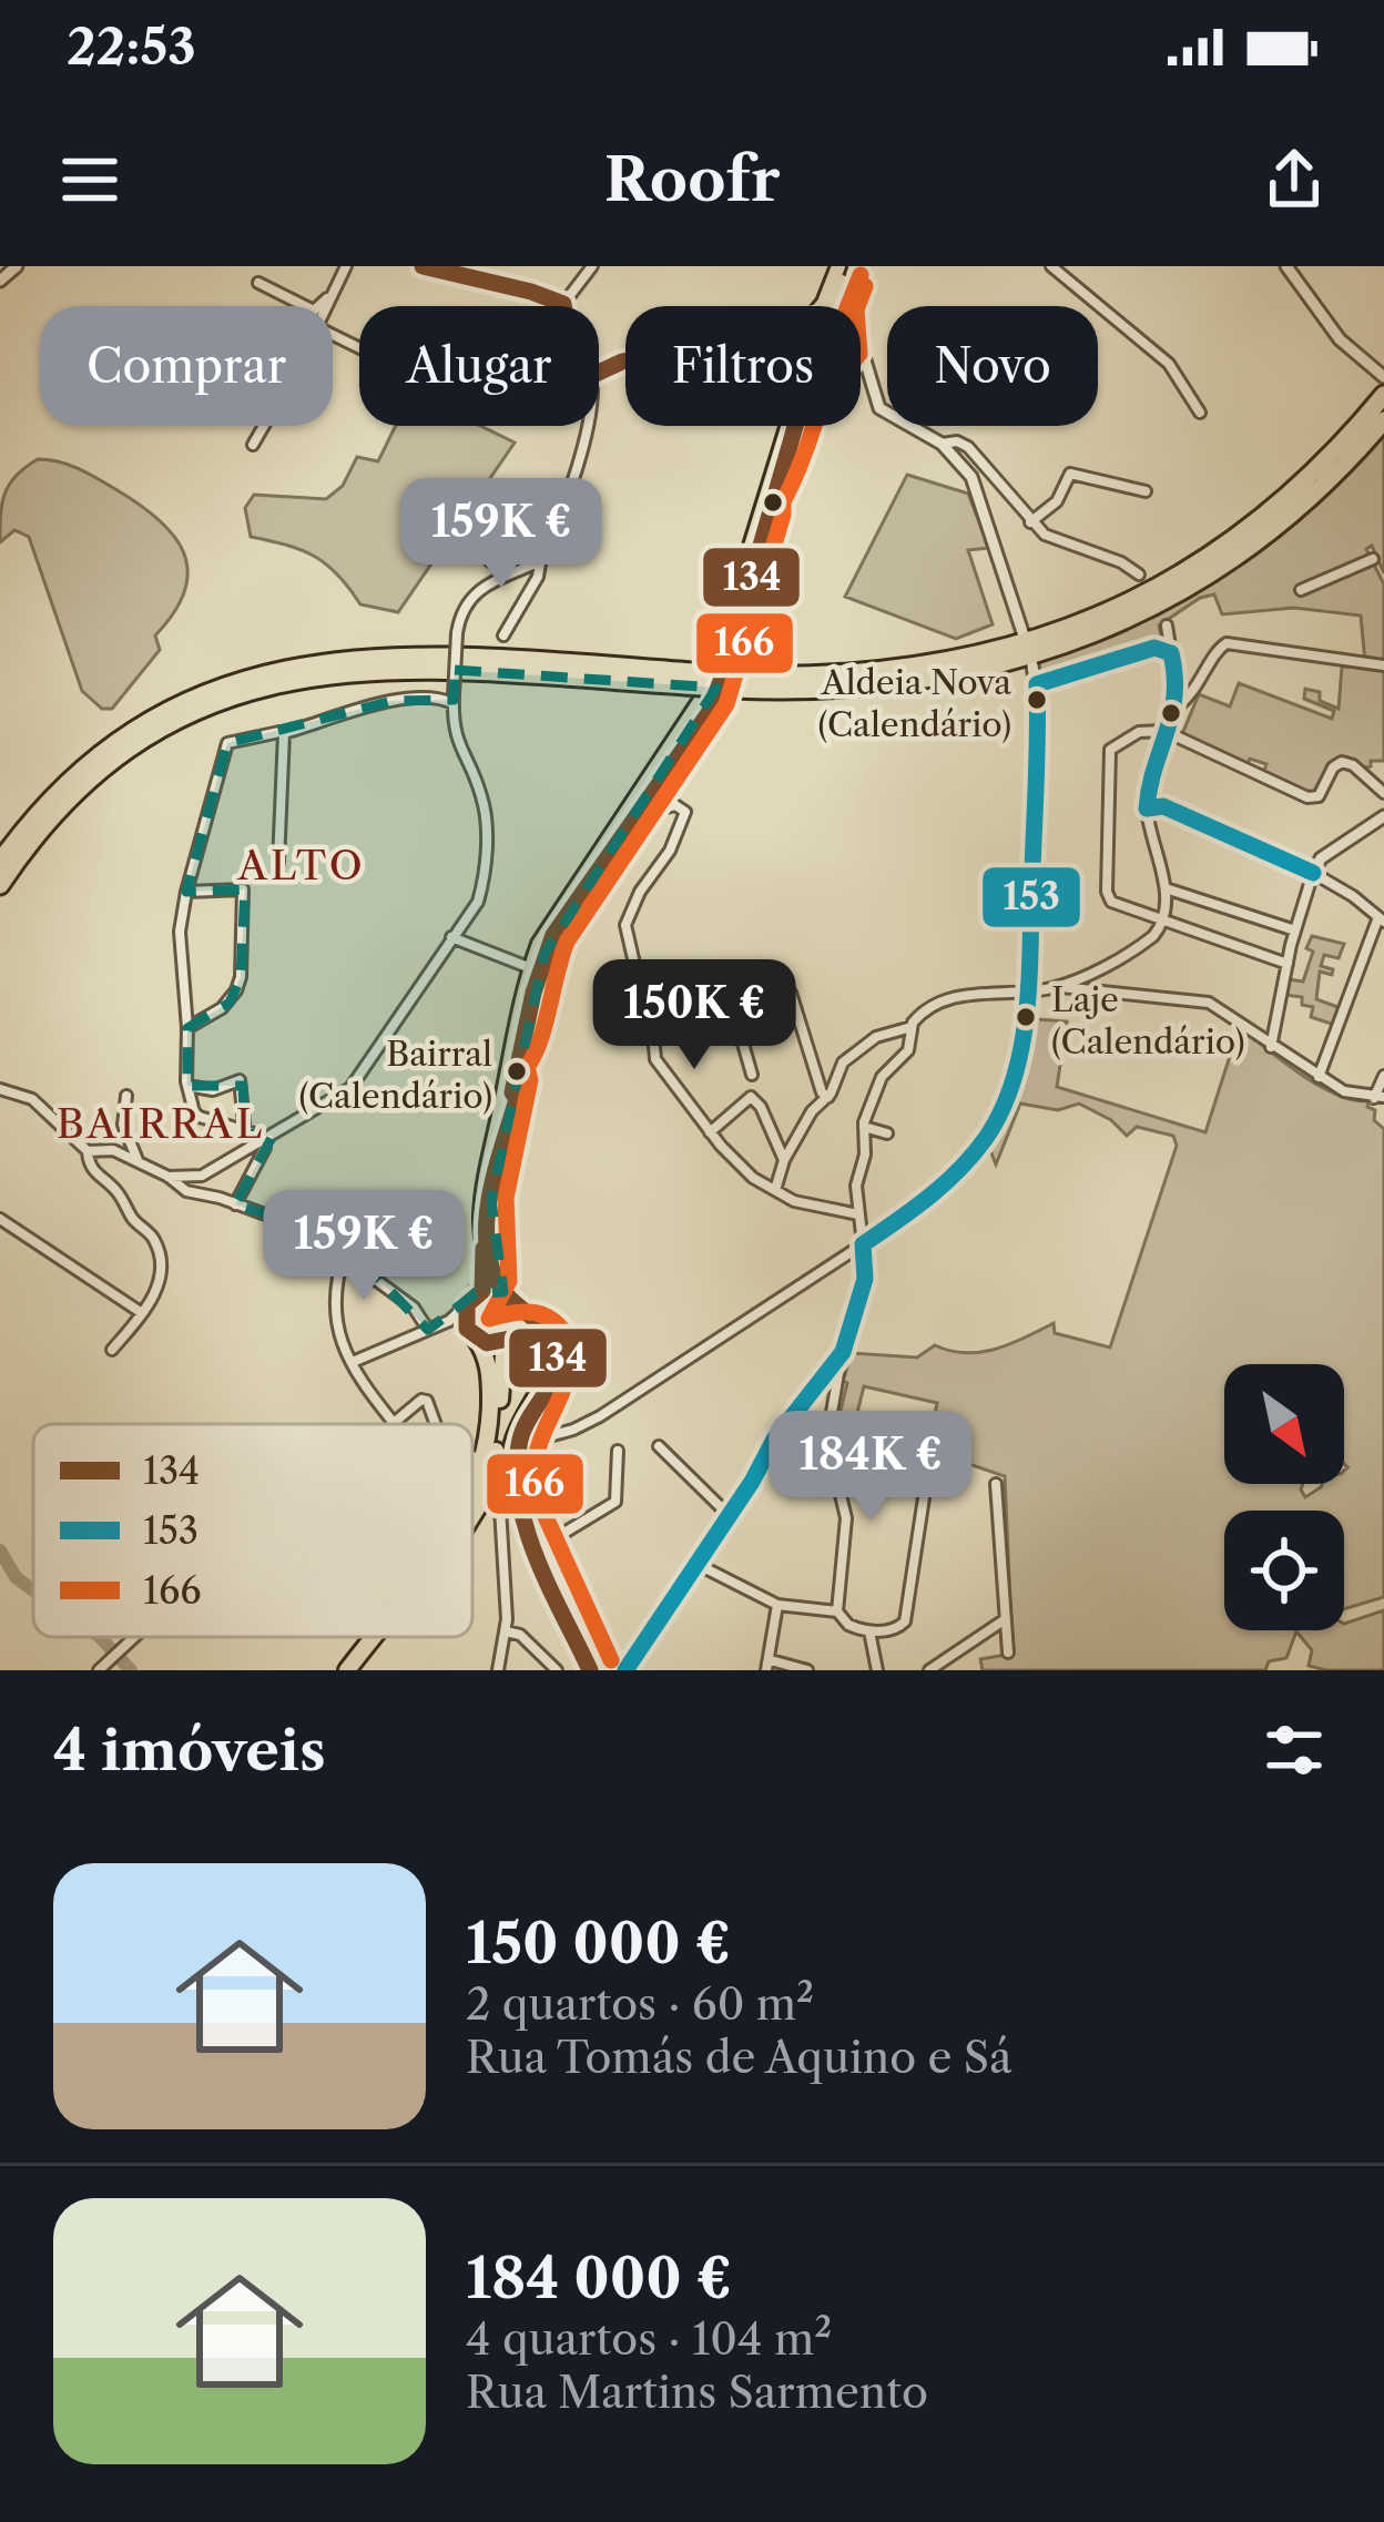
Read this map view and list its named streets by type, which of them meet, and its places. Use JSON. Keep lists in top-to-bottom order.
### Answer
{
  "districts": ["ALTO", "BAIRRAL"],
  "places": ["Aldeia Nova (Calendário)", "Laje (Calendário)", "Bairral (Calendário)"],
  "lines": ["transit line 134", "transit line 166", "transit line 153"],
  "legend": ["134", "153", "166"],
  "north": "bottom right",
  "page": {
    "status": "22:53",
    "header": "Roofr",
    "chip": [
      "Comprar",
      "Alugar",
      "Filtros",
      "Novo"
    ],
    "price": [
      "159K €",
      "150K €",
      "159K €",
      "184K €"
    ],
    "heading": "4 imóveis",
    "list": [
      {
        "name": "150 000 €",
        "note": "2 quartos · 60 m² · Rua Tomás de Aquino e Sá"
      },
      {
        "name": "184 000 €",
        "note": "4 quartos · 104 m² · Rua Martins Sarmento"
      }
    ]
  }
}
